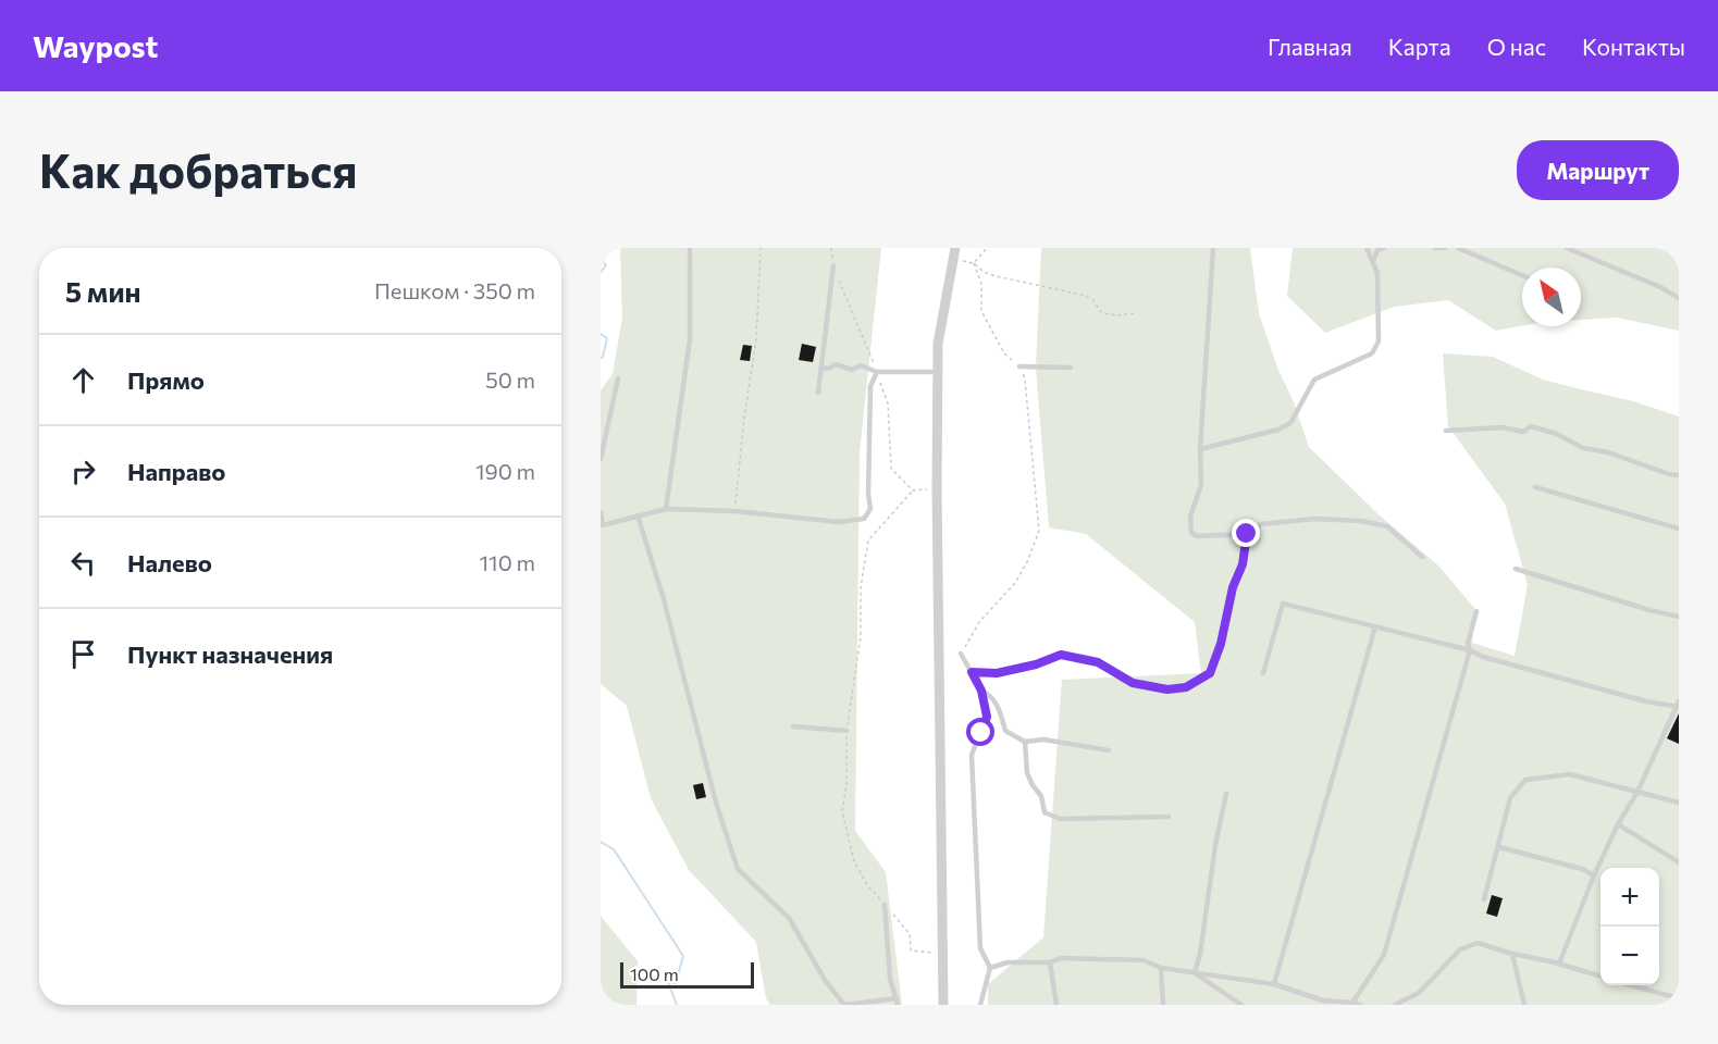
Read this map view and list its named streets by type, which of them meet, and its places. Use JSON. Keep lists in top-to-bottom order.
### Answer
{
  "scale_bar": "100 m",
  "north": "top left",
  "page": {
    "header": "Waypost",
    "nav": [
      "Главная",
      "Карта",
      "О нас",
      "Контакты"
    ],
    "buttons": "Маршрут",
    "title": "Как добраться",
    "heading": ["5 мин", "Пешком · 350 m"],
    "list": [
      ["Прямо", "50 m"],
      ["Направо", "190 m"],
      ["Налево", "110 m"],
      "Пункт назначения"
    ],
    "map_buttons": ["+", "−"],
    "scale": "100 m"
  }
}
